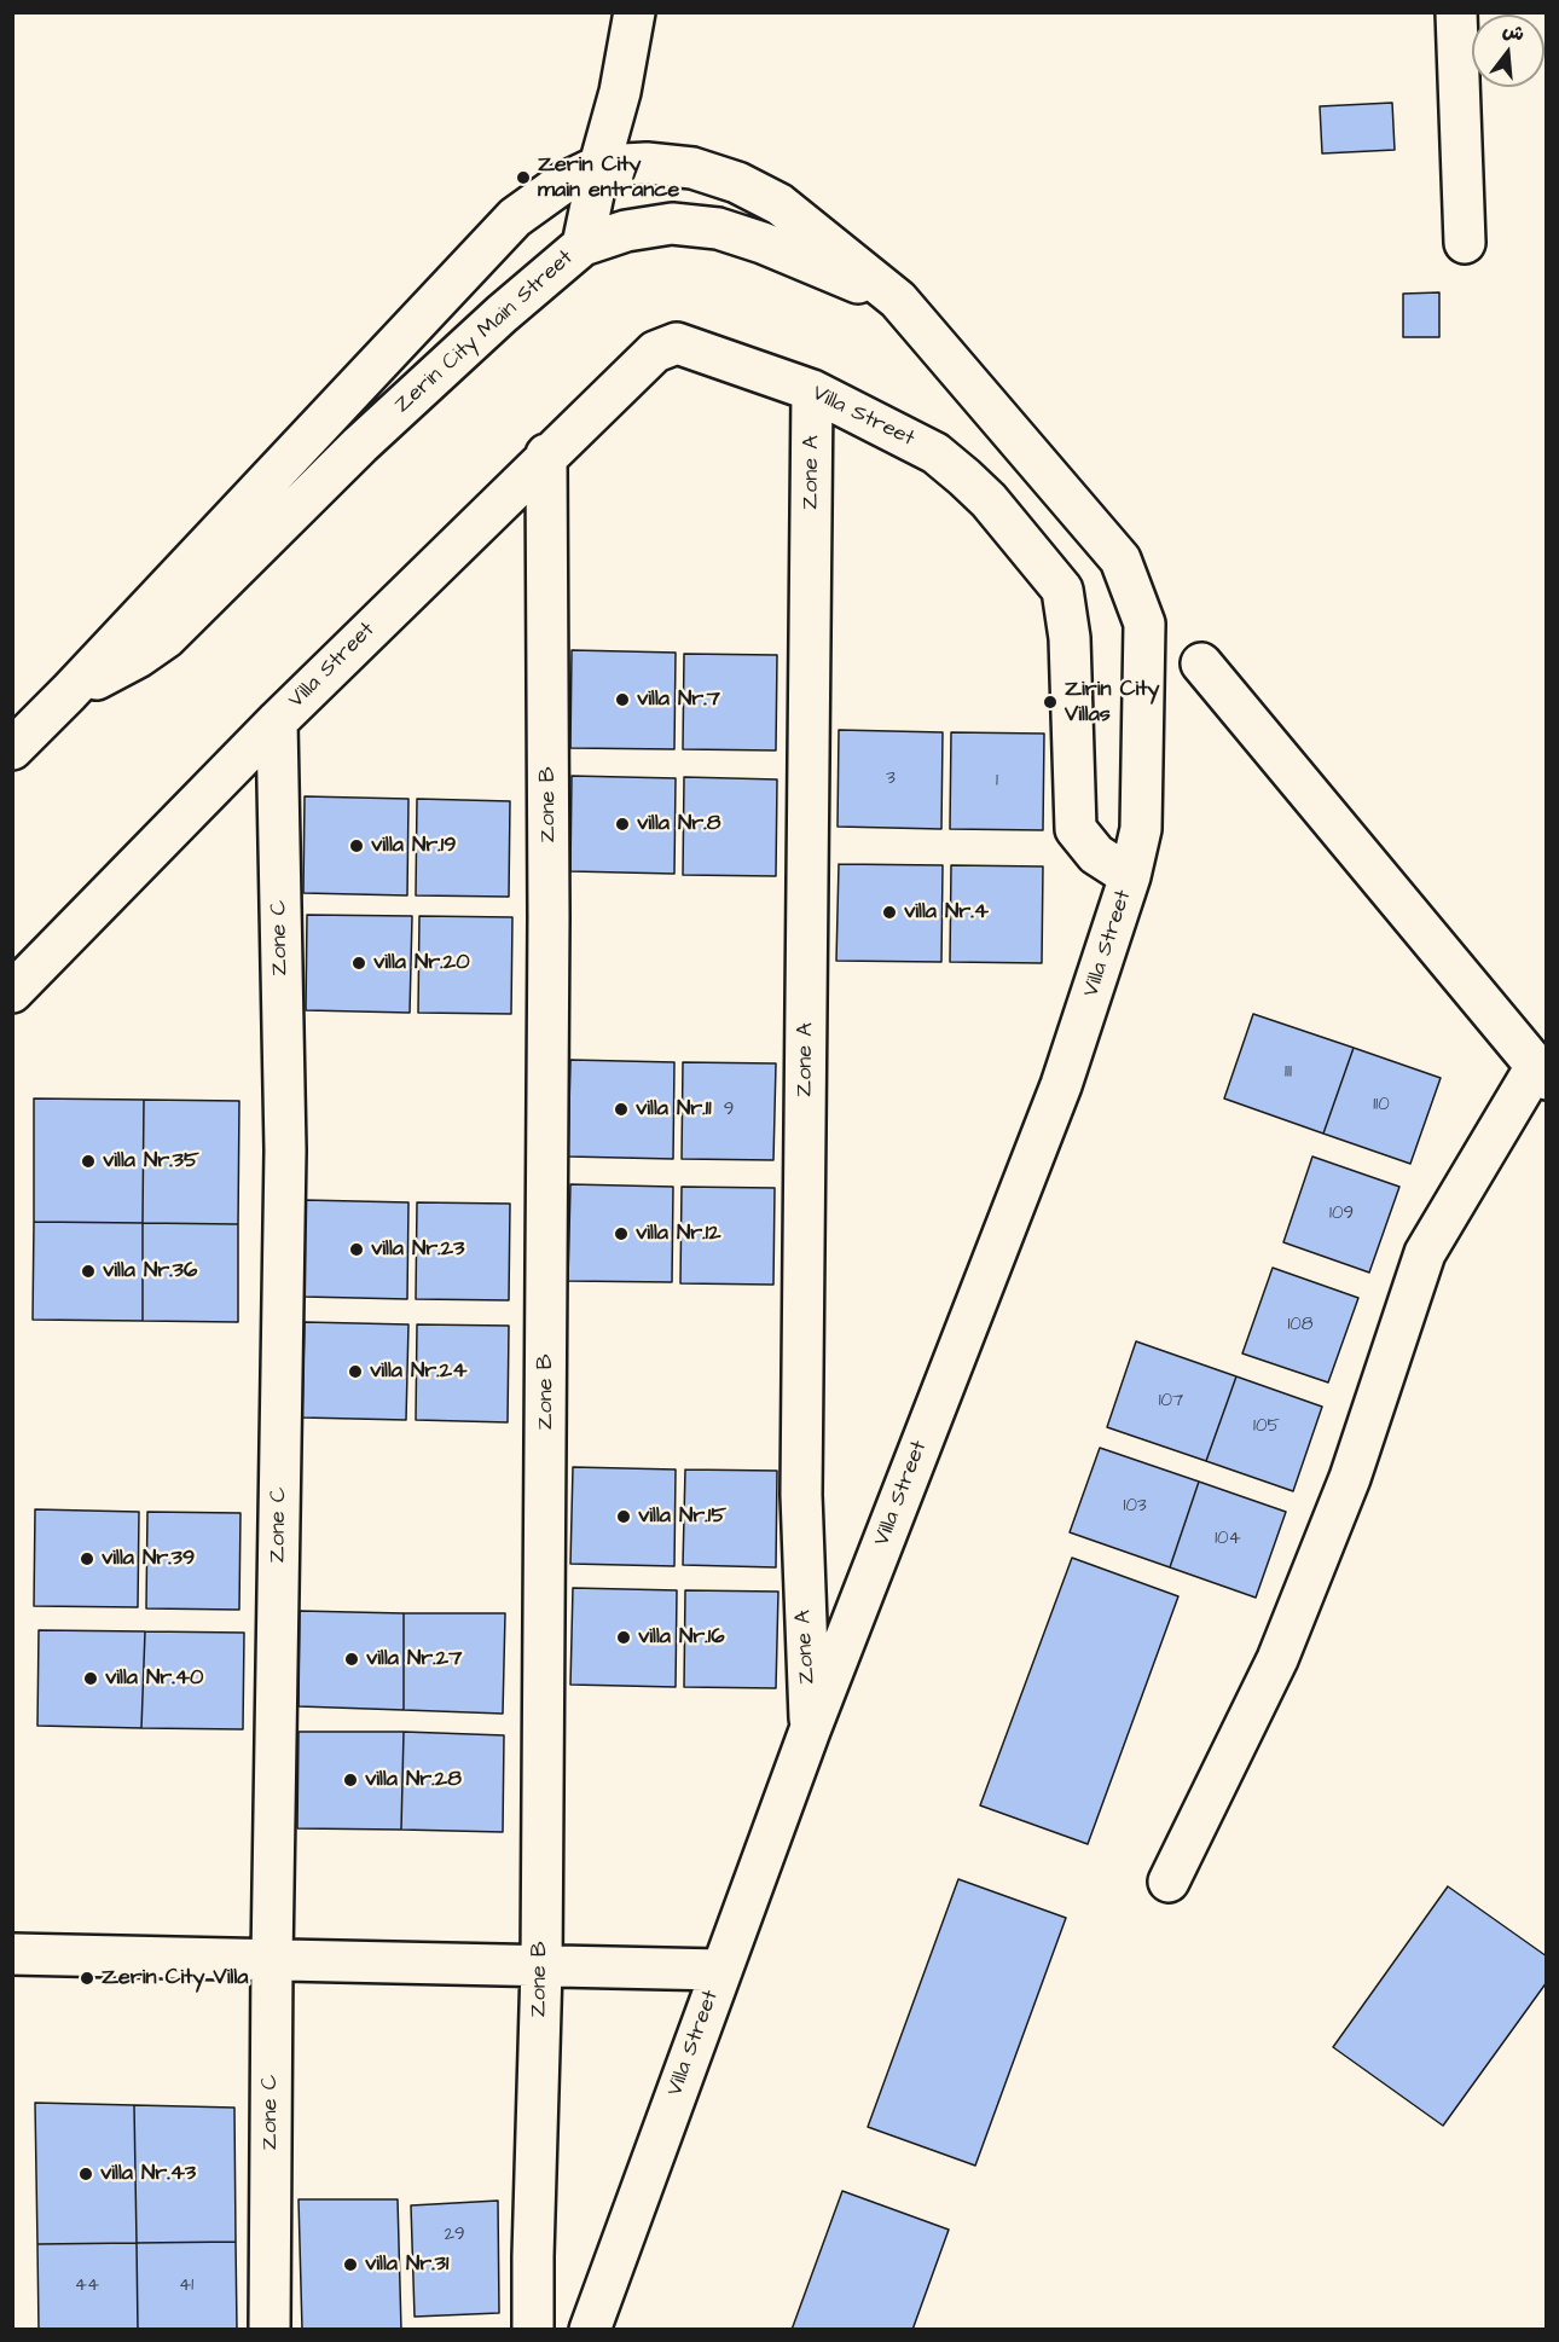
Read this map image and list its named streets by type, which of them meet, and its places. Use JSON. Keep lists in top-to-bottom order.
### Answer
{
  "streets": {
    "street": [
      "Zerin City Main Street",
      "Villa Street",
      "Zone A",
      "Zone B",
      "Zone C"
    ]
  },
  "crossings": [
    ["Villa Street", "Zone A"],
    ["Villa Street", "Zone B"],
    ["Villa Street", "Zone C"]
  ],
  "places": [
    "Zerin City main entrance",
    "villa Nr.7",
    "Zirin City Villas",
    "villa Nr.8",
    "villa Nr.19",
    "villa Nr.4",
    "villa Nr.20",
    "villa Nr.11",
    "villa Nr.35",
    "villa Nr.12",
    "villa Nr.23",
    "villa Nr.36",
    "villa Nr.24",
    "villa Nr.15",
    "villa Nr.39",
    "villa Nr.16",
    "villa Nr.27",
    "villa Nr.40",
    "villa Nr.28",
    "Zerin City Villa",
    "villa Nr.43",
    "villa Nr.31"
  ],
  "house_numbers": [
    "3",
    "1",
    "111",
    "110",
    "9",
    "109",
    "108",
    "107",
    "105",
    "103",
    "104",
    "29",
    "44",
    "41"
  ],
  "north": "top"
}
